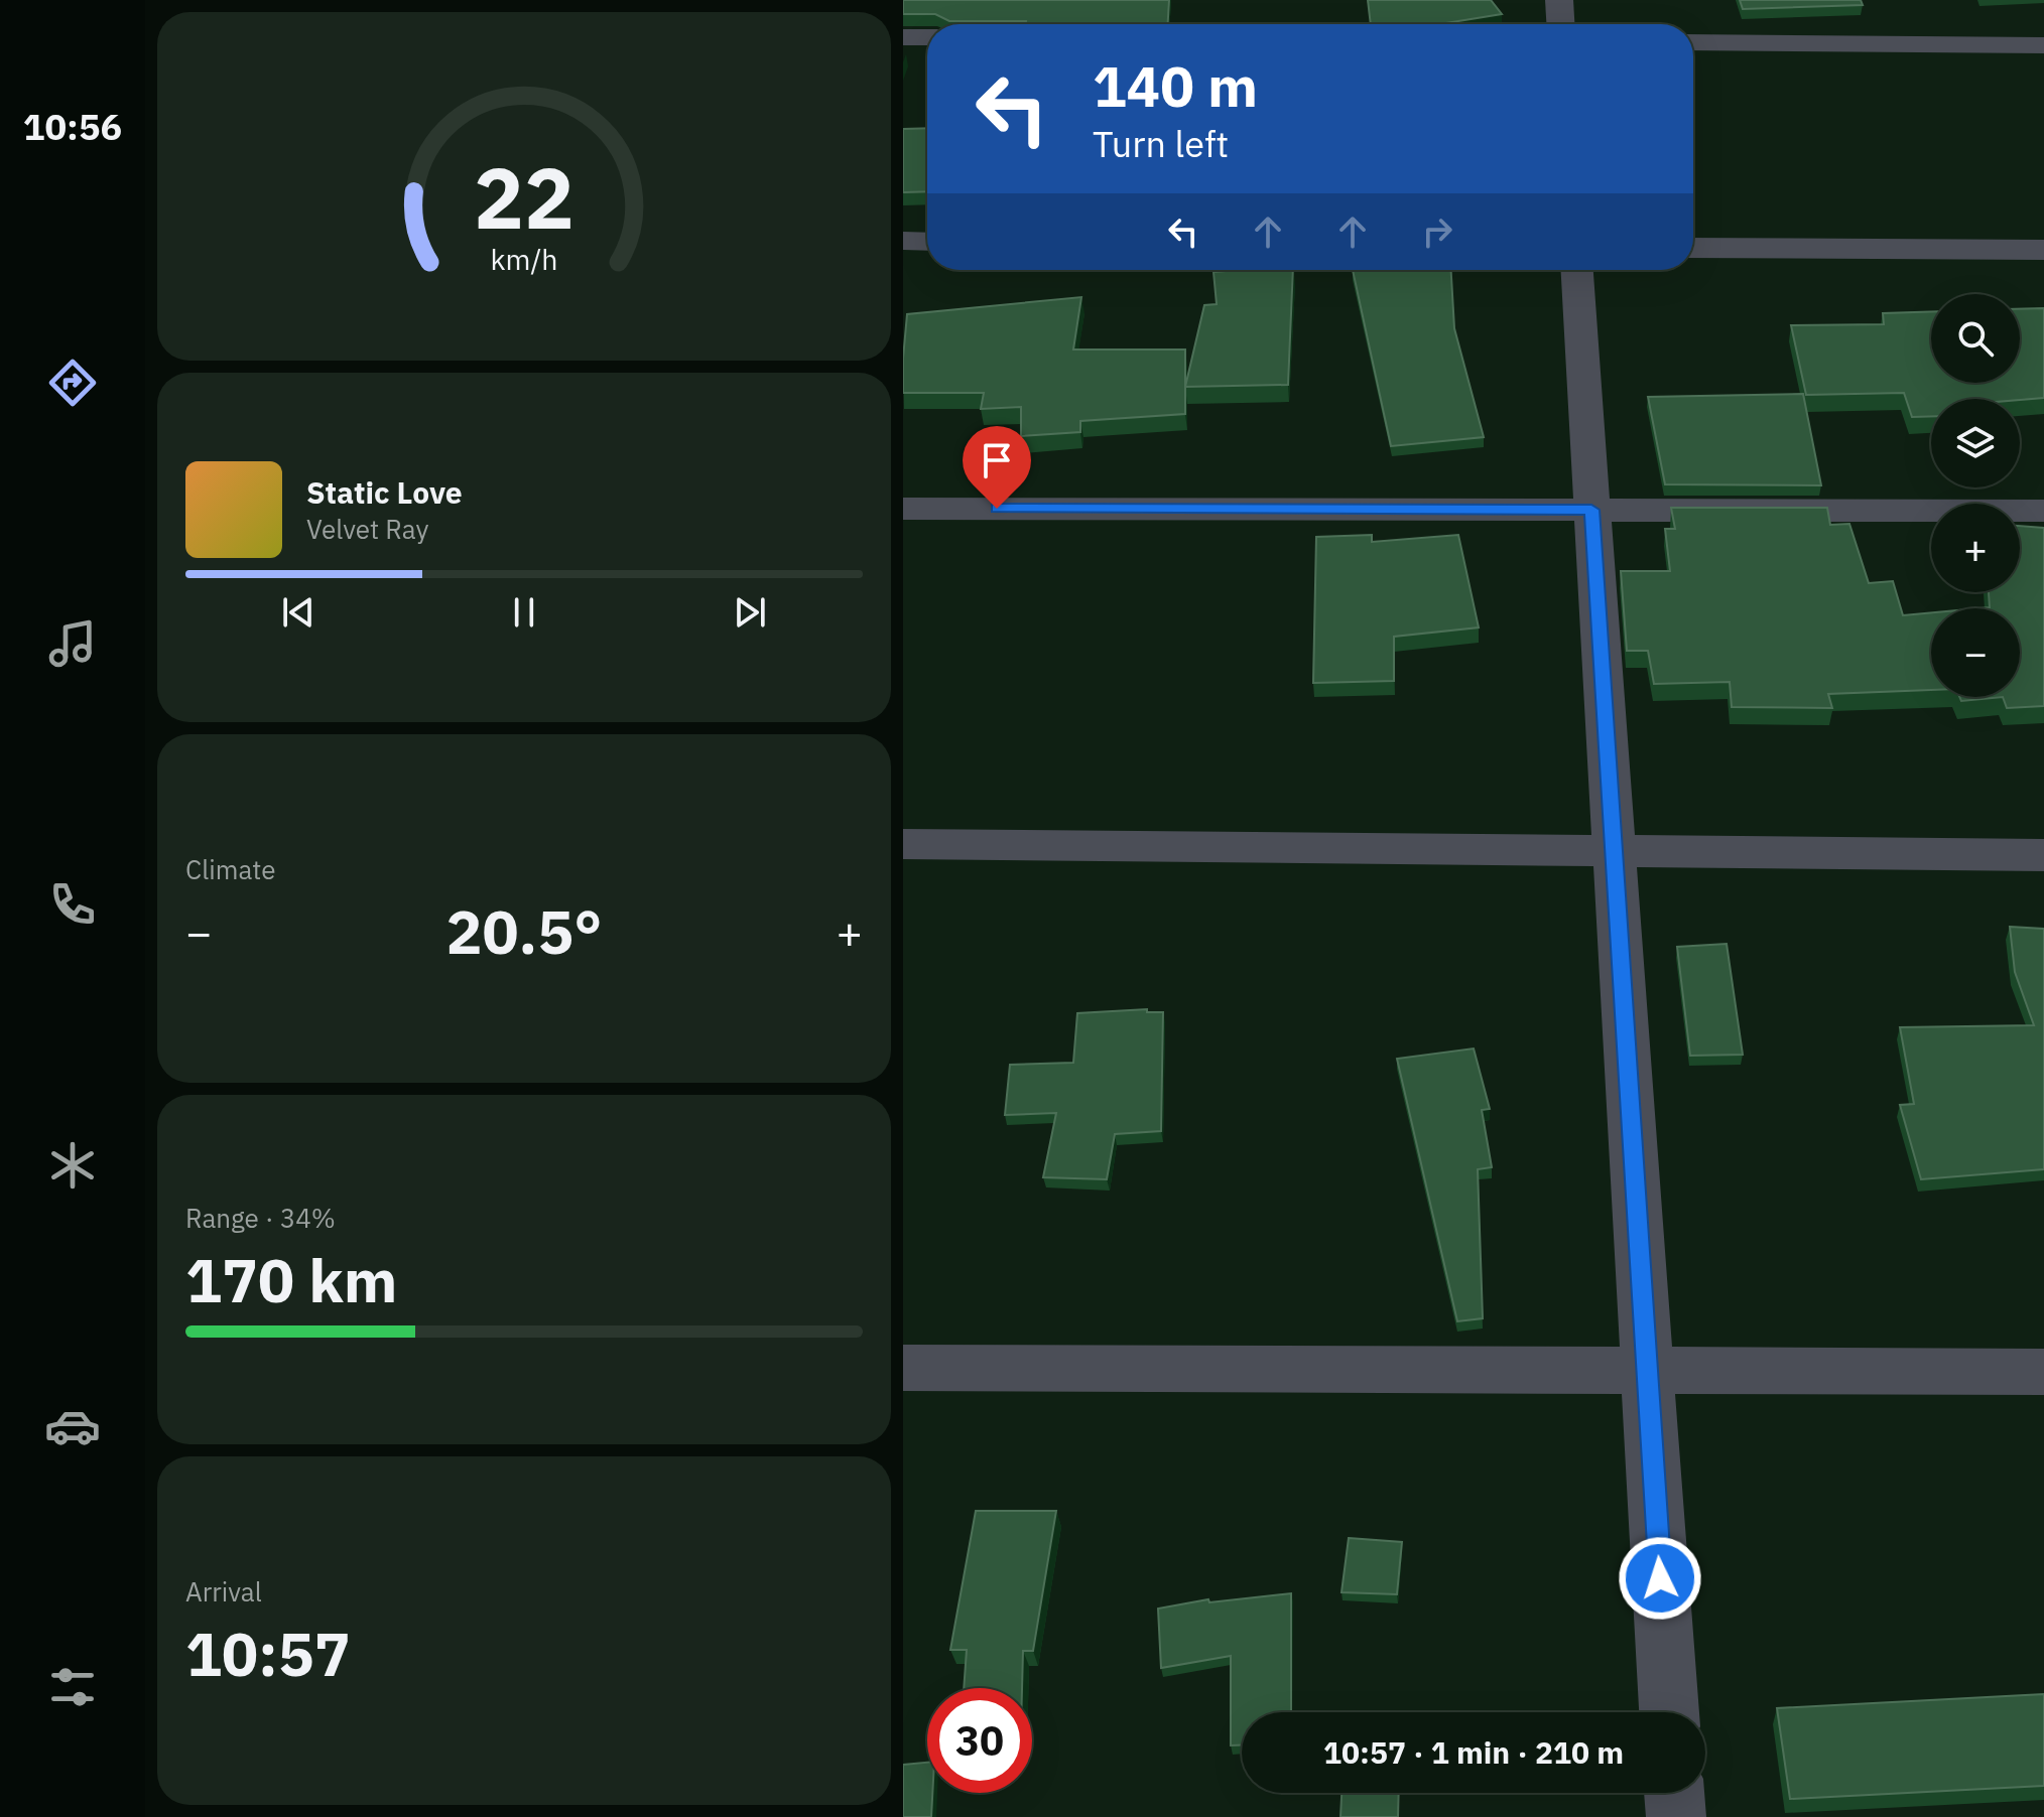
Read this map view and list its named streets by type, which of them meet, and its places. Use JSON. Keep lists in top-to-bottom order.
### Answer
{
  "page": {
    "tabs": "10:56",
    "turn": ["140 m", "Turn left"],
    "map_buttons": ["+", "−"],
    "song": ["Static Love", "Velvet Ray"],
    "tile": [
      "Climate",
      ["Range · 34%", "170 km"],
      ["Arrival", "10:57"]
    ],
    "heat": ["−", "20.5°", "+"],
    "limit": "30",
    "trip": "10:57 · 1 min · 210 m",
    "gauge": ["22", "km/h"]
  }
}
